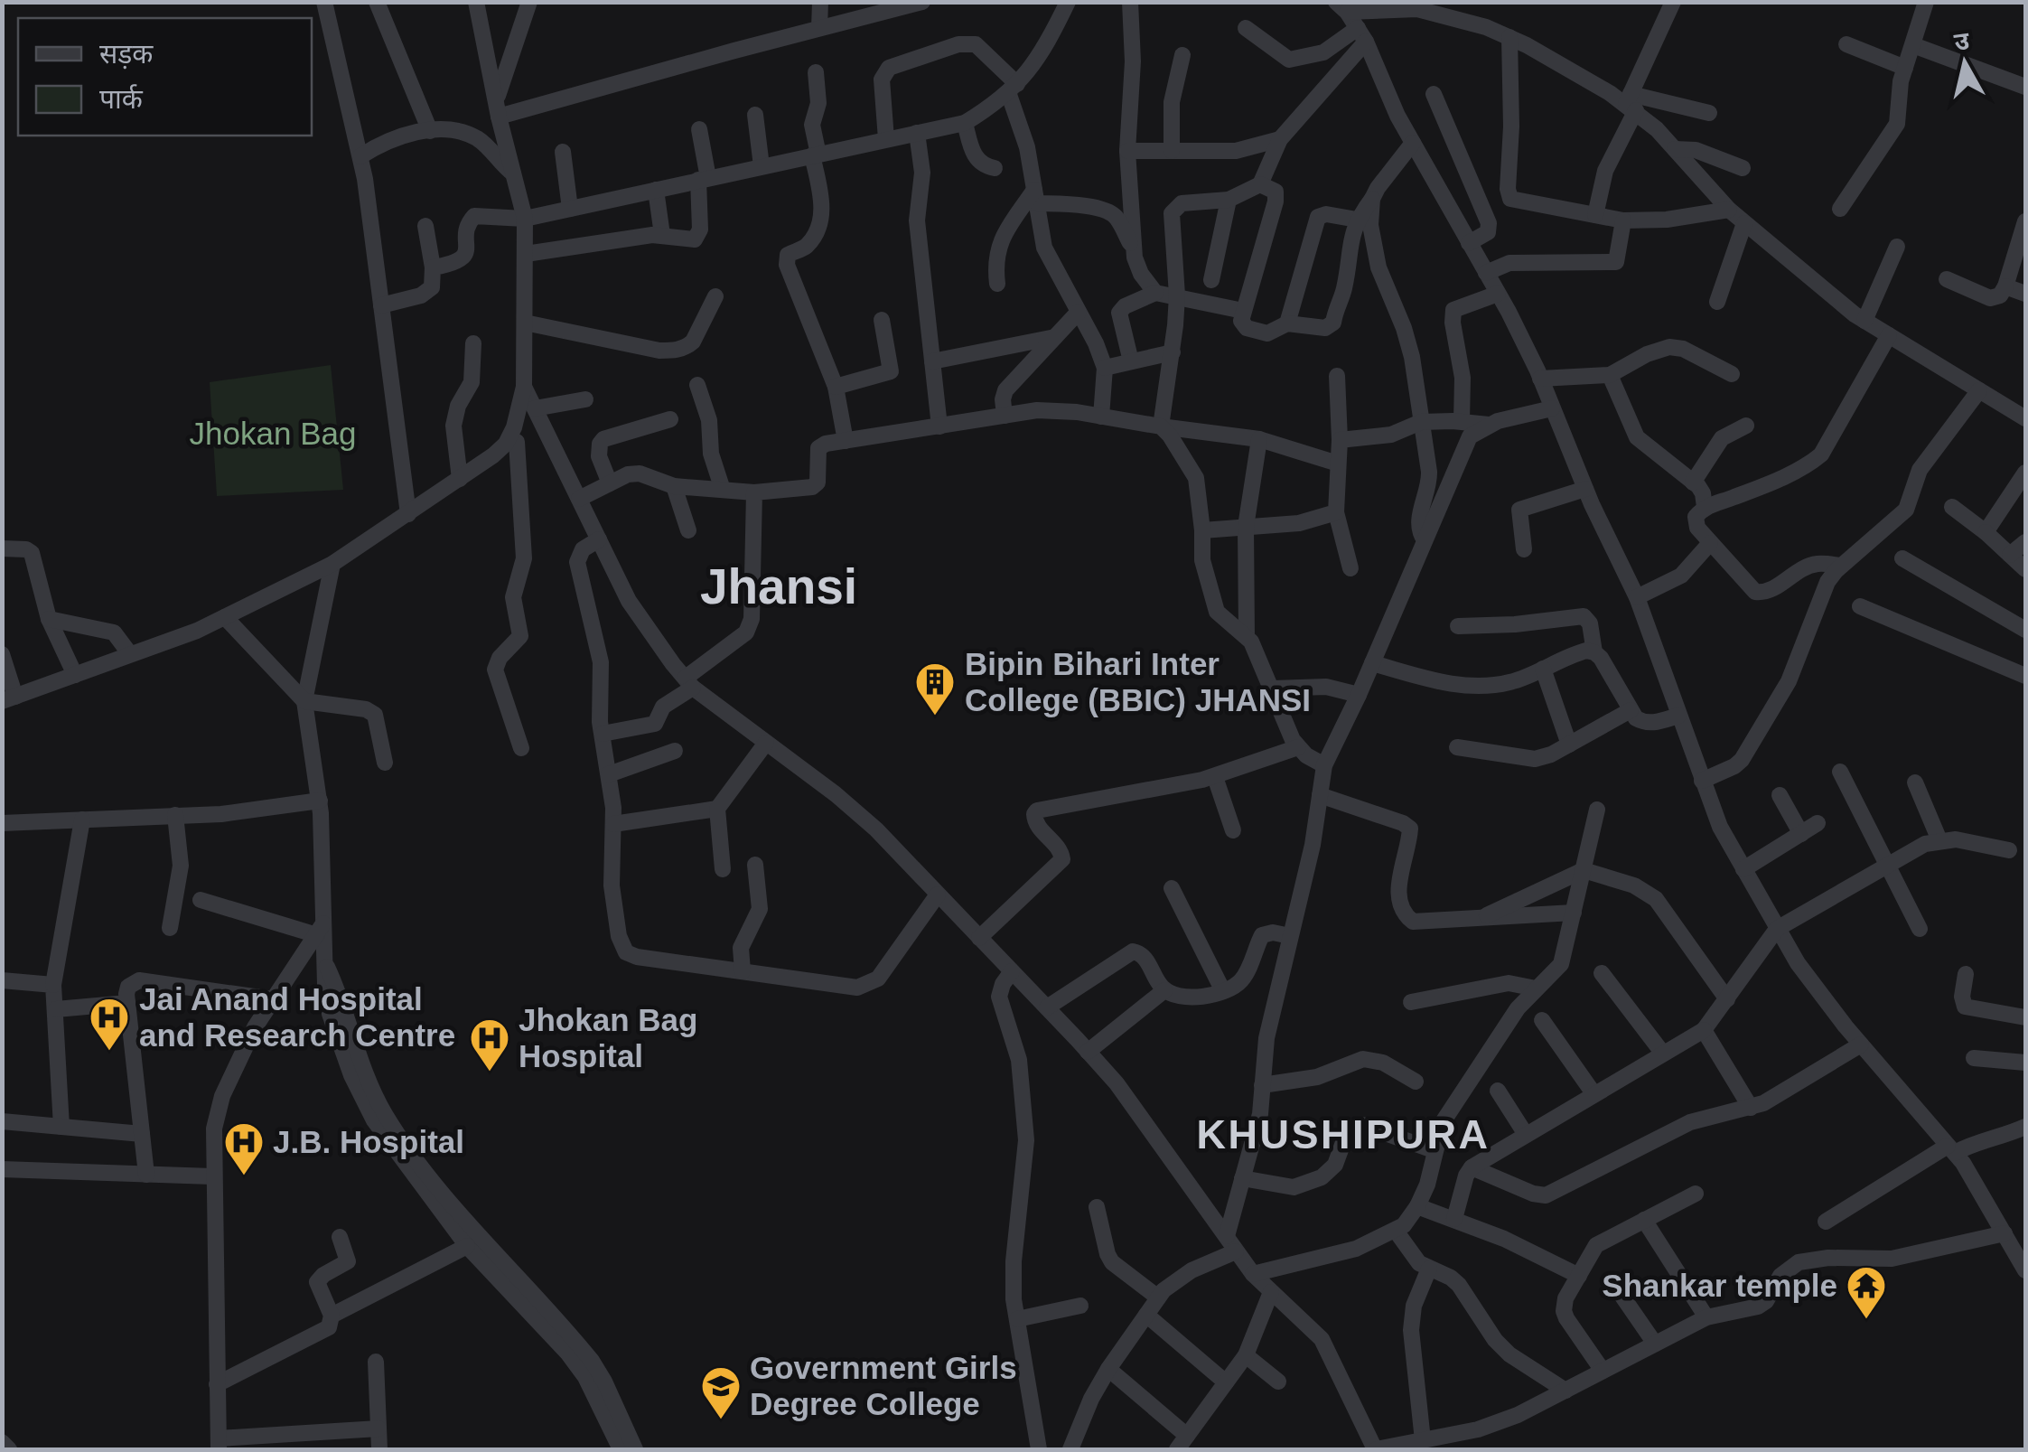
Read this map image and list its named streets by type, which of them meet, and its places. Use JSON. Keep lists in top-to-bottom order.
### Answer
{
  "districts": ["Jhansi", "KHUSHIPURA"],
  "parks": ["Jhokan Bag"],
  "places": {
    "building": ["Bipin Bihari Inter College (BBIC) JHANSI"],
    "hospital": ["Jai Anand Hospital and Research Centre", "Jhokan Bag Hospital", "J.B. Hospital"],
    "temple": ["Shankar temple"],
    "school or university": ["Government Girls Degree College"]
  },
  "legend": ["सड़क", "पार्क"],
  "north": "top"
}
